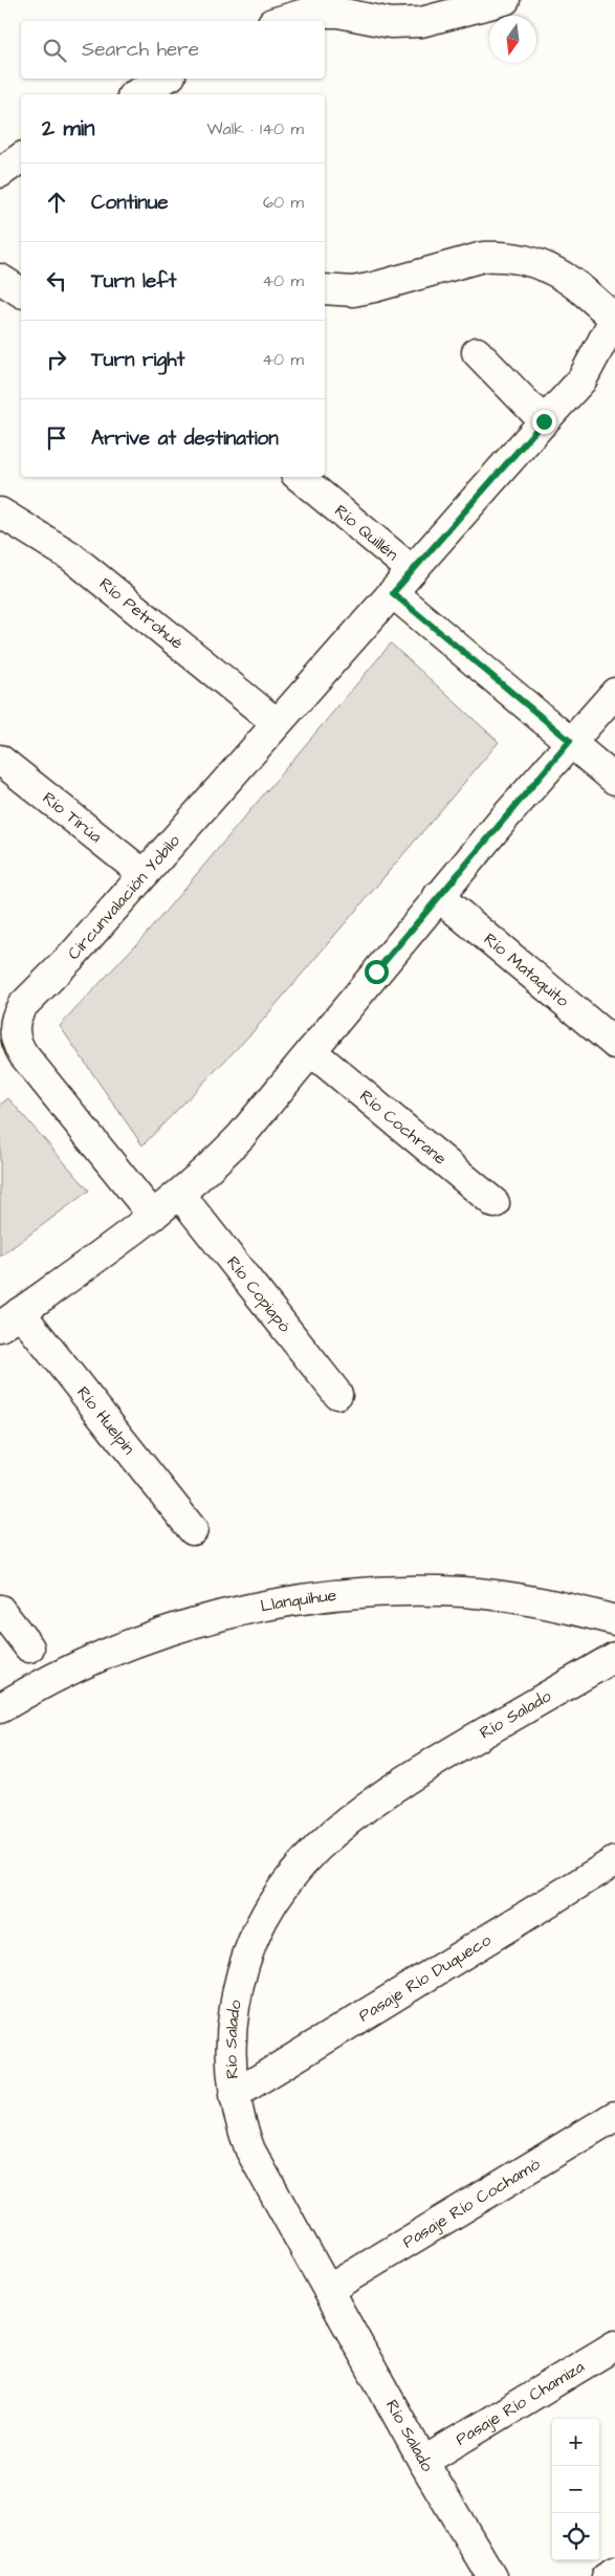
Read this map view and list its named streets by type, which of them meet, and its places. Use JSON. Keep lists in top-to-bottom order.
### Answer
{
  "streets": {
    "street": [
      "Río Quillén",
      "Río Petrohué",
      "Río Tirúa",
      "Circunvalación Yobilo",
      "Río Mataquito",
      "Río Cochrane",
      "Río Copiapó",
      "Río Huelpín",
      "Llanquihue",
      "Río Salado",
      "Pasaje Río Duqueco",
      "Pasaje Río Cochamó",
      "Pasaje Río Chamiza"
    ]
  },
  "crossings": [
    ["Río Quillén", "Circunvalación Yobilo"],
    ["Río Petrohué", "Circunvalación Yobilo"],
    ["Río Tirúa", "Circunvalación Yobilo"],
    ["Río Salado", "Pasaje Río Duqueco"],
    ["Río Salado", "Pasaje Río Cochamó"],
    ["Río Salado", "Pasaje Río Chamiza"]
  ],
  "north": "bottom",
  "page": {
    "search": "Search here",
    "heading": ["2 min", "Walk · 140 m"],
    "list": [
      ["Continue", "60 m"],
      ["Turn left", "40 m"],
      ["Turn right", "40 m"],
      "Arrive at destination"
    ],
    "map_buttons": ["+", "−"]
  }
}
